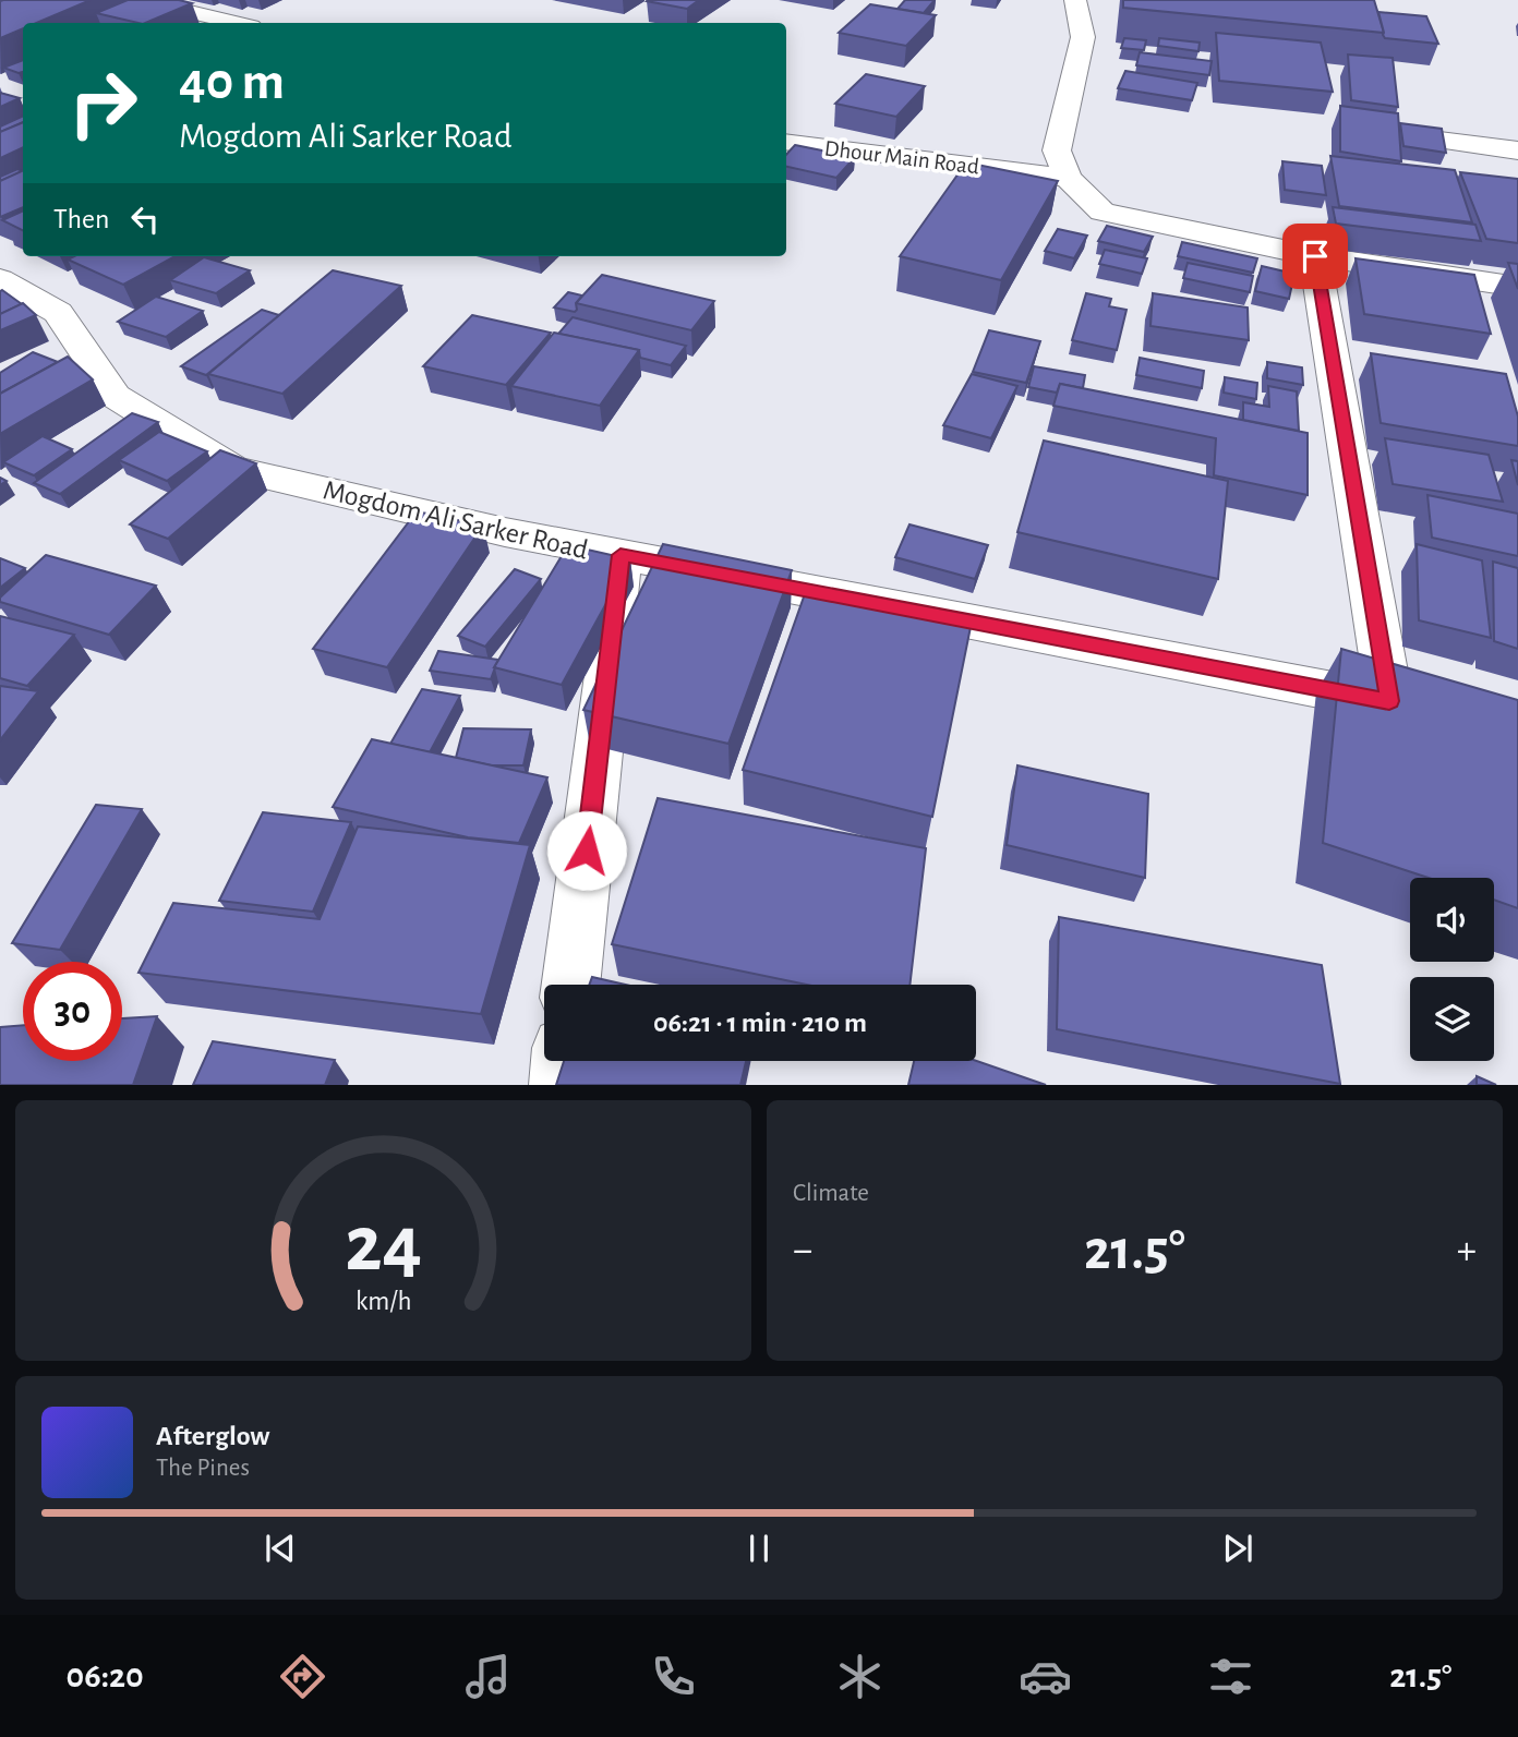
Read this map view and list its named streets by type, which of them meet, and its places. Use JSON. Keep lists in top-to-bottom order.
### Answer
{
  "streets": {
    "street": ["Dhour Main Road", "Mogdom Ali Sarker Road"]
  },
  "page": {
    "turn": ["40 m", "Mogdom Ali Sarker Road"],
    "then": "Then",
    "limit": "30",
    "trip": "06:21 · 1 min · 210 m",
    "tile": "Climate",
    "heat": ["−", "21.5°", "+"],
    "song": ["Afterglow", "The Pines"],
    "tabs": ["06:20", "21.5°"],
    "gauge": ["24", "km/h"]
  }
}
